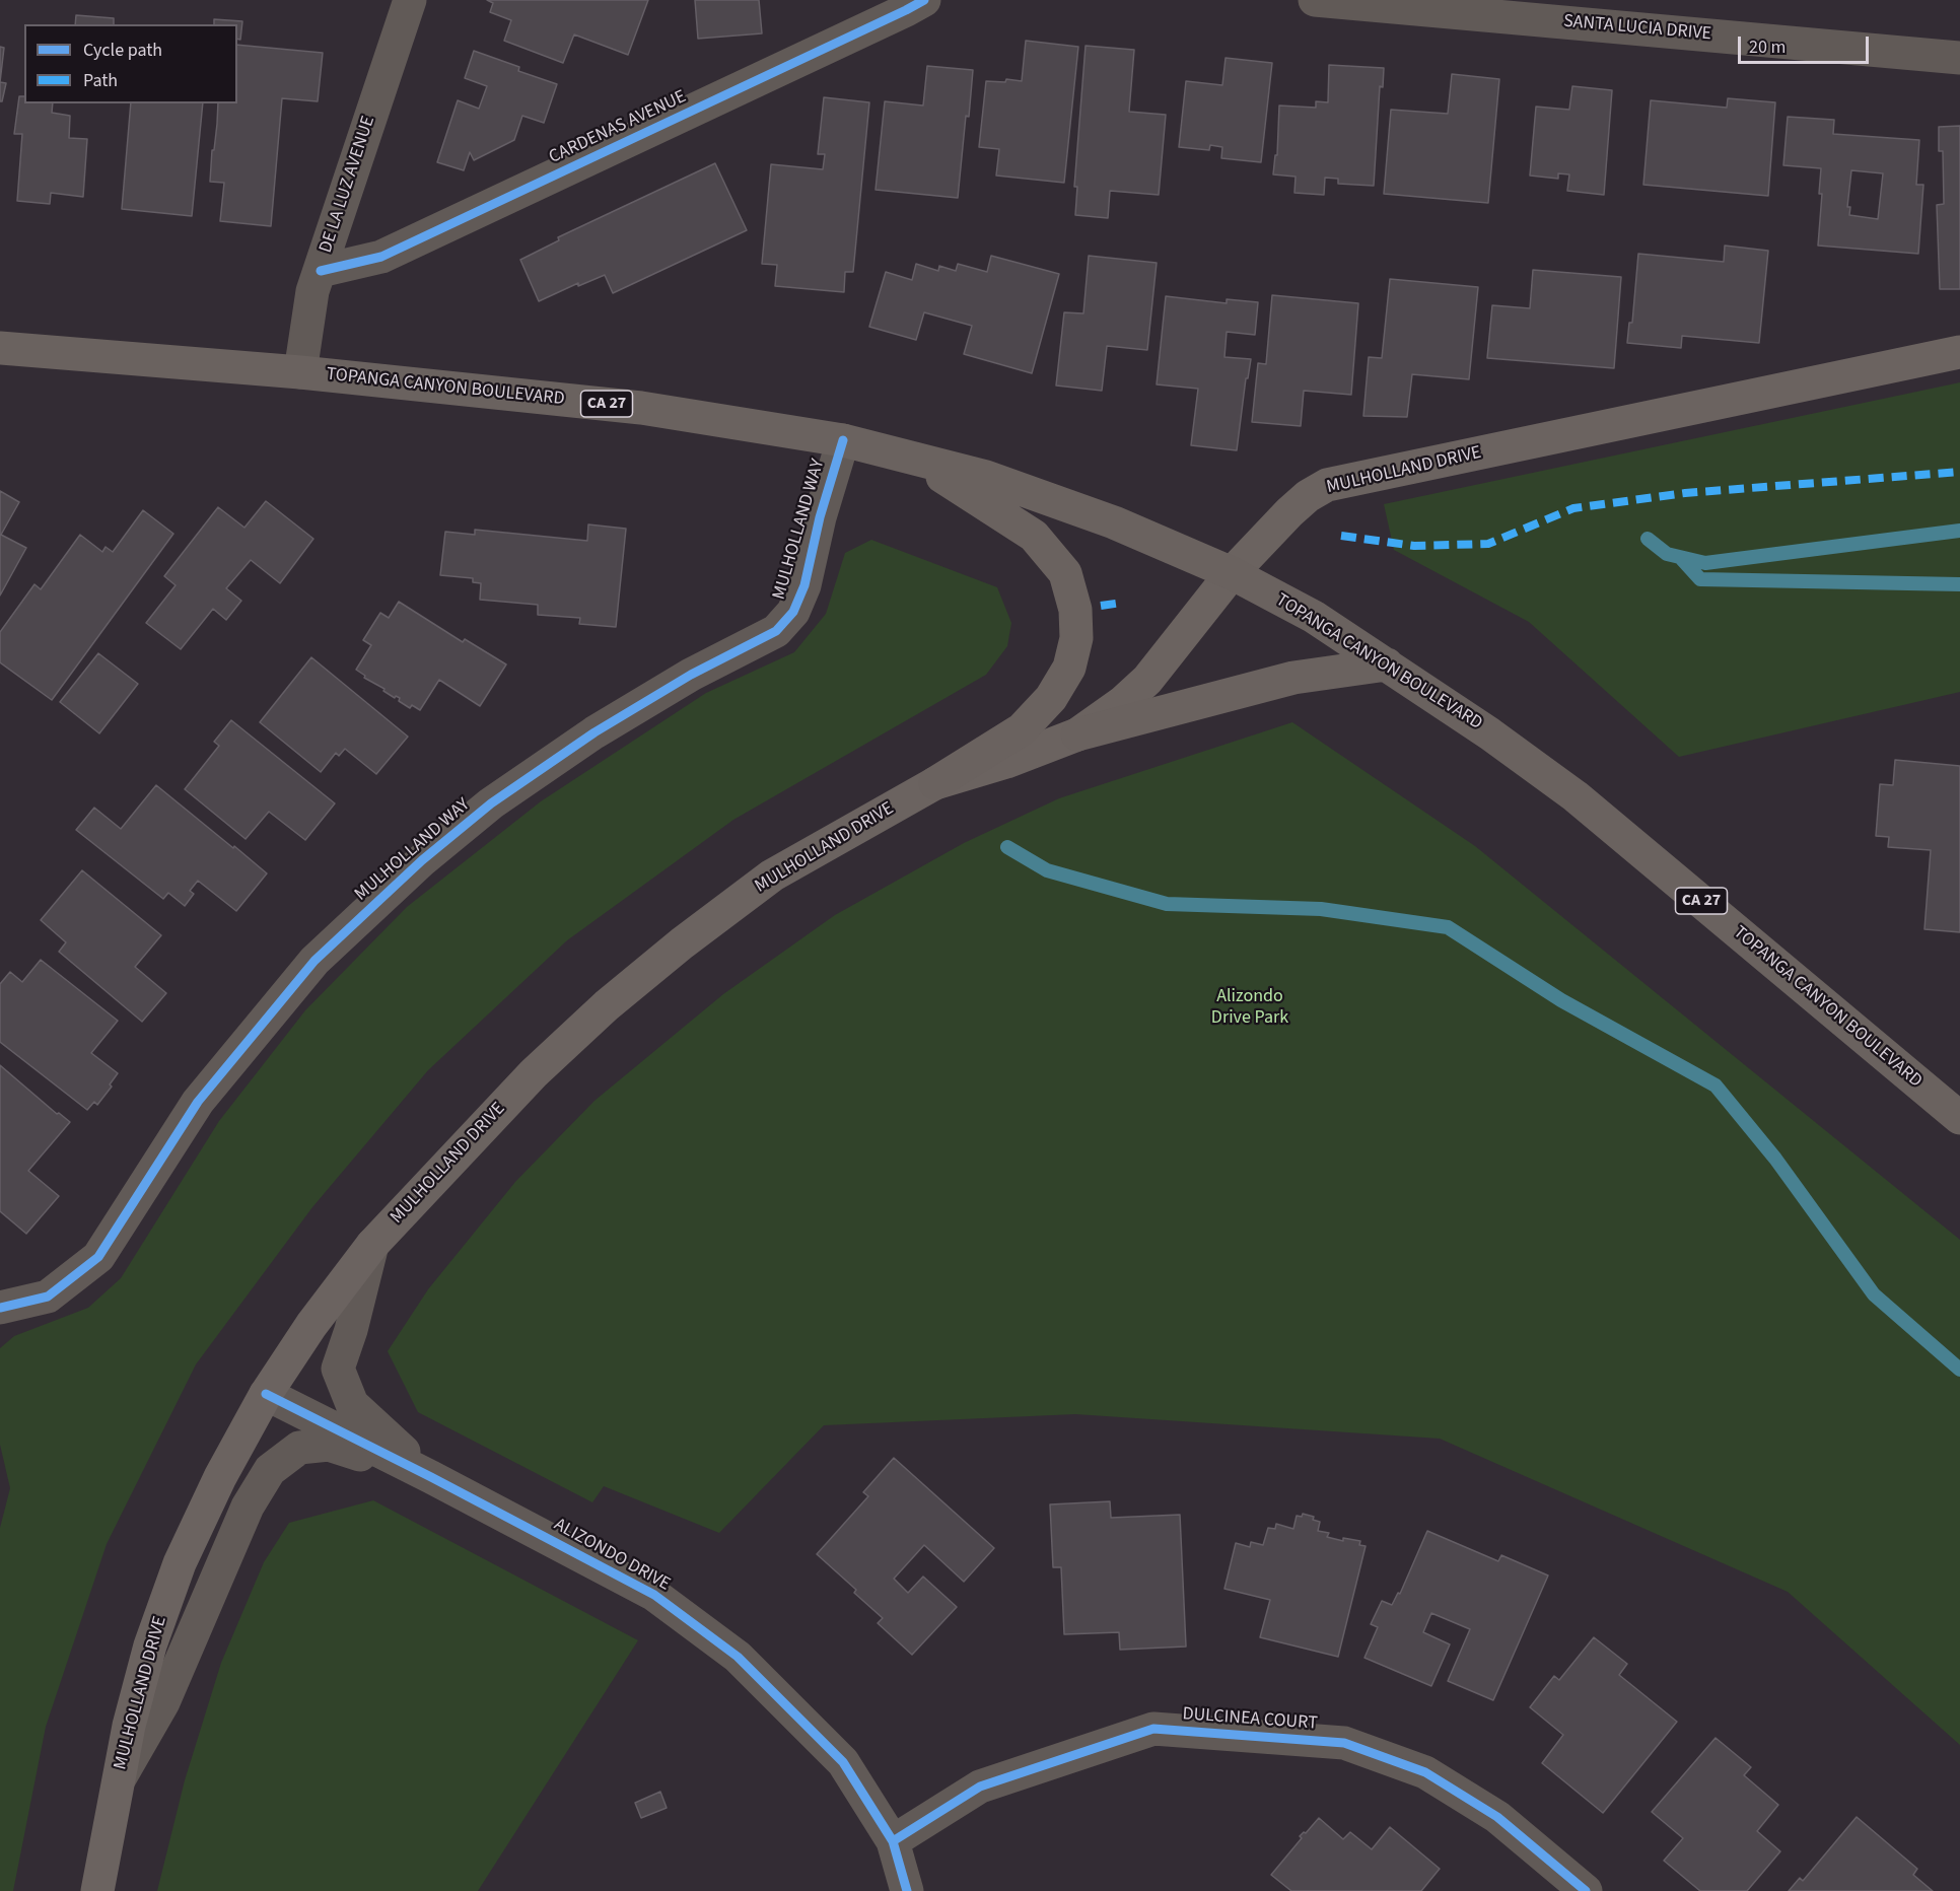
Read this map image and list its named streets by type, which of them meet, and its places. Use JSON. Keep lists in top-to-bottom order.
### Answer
{
  "streets": {
    "main road": ["TOPANGA CANYON BOULEVARD", "CA 27", "MULHOLLAND DRIVE"],
    "street": [
      "SANTA LUCIA DRIVE",
      "CARDENAS AVENUE",
      "DE LA LUZ AVENUE",
      "MULHOLLAND WAY",
      "ALIZONDO DRIVE",
      "DULCINEA COURT"
    ]
  },
  "crossings": [
    ["CARDENAS AVENUE", "DE LA LUZ AVENUE"],
    ["DE LA LUZ AVENUE", "TOPANGA CANYON BOULEVARD"],
    ["TOPANGA CANYON BOULEVARD", "MULHOLLAND DRIVE"],
    ["TOPANGA CANYON BOULEVARD", "MULHOLLAND WAY"],
    ["MULHOLLAND DRIVE", "ALIZONDO DRIVE"],
    ["ALIZONDO DRIVE", "DULCINEA COURT"]
  ],
  "parks": ["Alizondo Drive Park"],
  "legend": ["Cycle path", "Path"],
  "scale_bar": "20 m"
}
